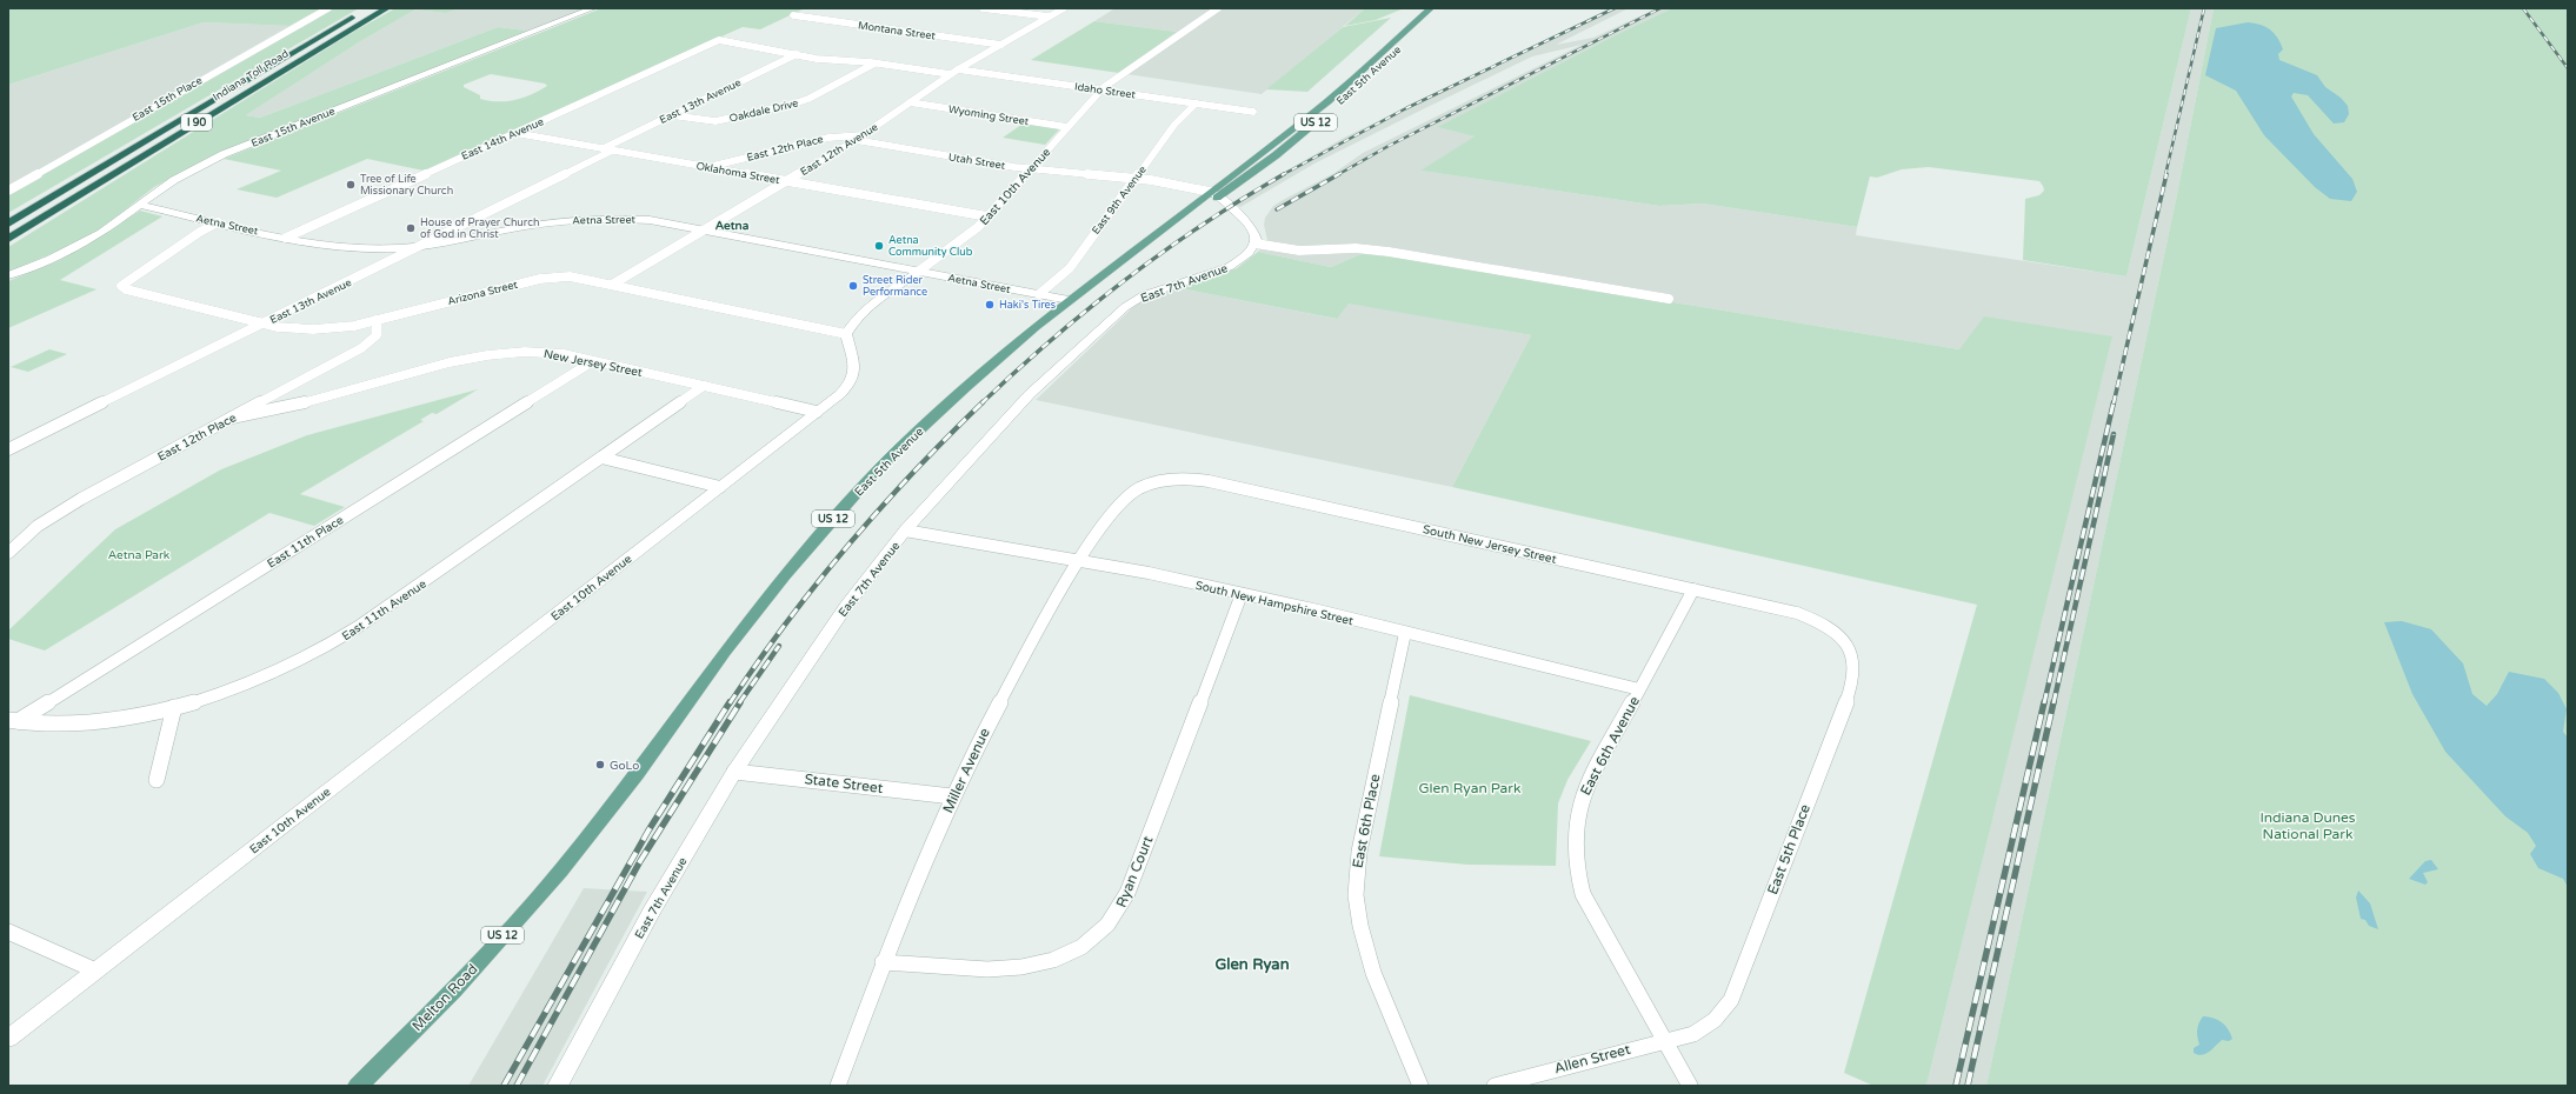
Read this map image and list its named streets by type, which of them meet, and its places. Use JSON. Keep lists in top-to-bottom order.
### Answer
{
  "streets": {
    "highway": ["Indiana Toll Road", "I 90"],
    "main road": ["East 5th Avenue", "US 12", "Melton Road"],
    "street": [
      "Montana Street",
      "Idaho Street",
      "East 15th Place",
      "East 13th Avenue",
      "Oakdale Drive",
      "Wyoming Street",
      "East 15th Avenue",
      "East 14th Avenue",
      "East 12th Place",
      "East 12th Avenue",
      "Utah Street",
      "Oklahoma Street",
      "East 10th Avenue",
      "East 9th Avenue",
      "Aetna Street",
      "East 7th Avenue",
      "Arizona Street",
      "New Jersey Street",
      "East 11th Place",
      "South New Jersey Street",
      "South New Hampshire Street",
      "East 11th Avenue",
      "East 6th Avenue",
      "Miller Avenue",
      "State Street",
      "East 6th Place",
      "East 5th Place",
      "Ryan Court",
      "Allen Street"
    ]
  },
  "crossings": [
    ["Montana Street", "East 12th Avenue"],
    ["East 5th Avenue", "Utah Street"],
    ["East 5th Avenue", "Aetna Street"],
    ["East 5th Avenue", "Melton Road"],
    ["Idaho Street", "East 12th Avenue"],
    ["Idaho Street", "East 10th Avenue"],
    ["Idaho Street", "East 9th Avenue"],
    ["East 13th Avenue", "Oakdale Drive"],
    ["East 13th Avenue", "East 14th Avenue"],
    ["East 13th Avenue", "Oklahoma Street"],
    ["East 13th Avenue", "Aetna Street"],
    ["East 13th Avenue", "Arizona Street"],
    ["Wyoming Street", "East 12th Avenue"],
    ["Wyoming Street", "East 10th Avenue"],
    ["East 15th Avenue", "Aetna Street"],
    ["East 14th Avenue", "Oklahoma Street"],
    ["East 14th Avenue", "Aetna Street"],
    ["East 12th Place", "East 12th Avenue"],
    ["East 12th Place", "Utah Street"],
    ["East 12th Place", "Oklahoma Street"],
    ["East 12th Place", "Arizona Street"],
    ["East 12th Place", "New Jersey Street"],
    ["East 12th Avenue", "Utah Street"],
    ["East 12th Avenue", "Oklahoma Street"],
    ["East 12th Avenue", "Aetna Street"],
    ["East 12th Avenue", "Arizona Street"],
    ["Utah Street", "East 10th Avenue"],
    ["Utah Street", "East 9th Avenue"],
    ["Oklahoma Street", "East 10th Avenue"],
    ["East 10th Avenue", "Aetna Street"],
    ["East 10th Avenue", "Arizona Street"],
    ["East 10th Avenue", "New Jersey Street"],
    ["East 9th Avenue", "Aetna Street"],
    ["Aetna Street", "Arizona Street"],
    ["East 7th Avenue", "South New Hampshire Street"],
    ["East 7th Avenue", "State Street"],
    ["New Jersey Street", "East 11th Place"],
    ["New Jersey Street", "East 11th Avenue"],
    ["East 11th Place", "East 11th Avenue"],
    ["South New Jersey Street", "East 6th Avenue"],
    ["South New Jersey Street", "Miller Avenue"],
    ["South New Jersey Street", "East 5th Place"],
    ["South New Hampshire Street", "East 6th Avenue"],
    ["South New Hampshire Street", "Miller Avenue"],
    ["South New Hampshire Street", "East 6th Place"],
    ["South New Hampshire Street", "Ryan Court"],
    ["East 6th Avenue", "East 5th Place"],
    ["East 6th Avenue", "Allen Street"],
    ["Miller Avenue", "State Street"],
    ["Miller Avenue", "Ryan Court"],
    ["East 5th Place", "Allen Street"]
  ],
  "districts": ["Aetna", "Glen Ryan"],
  "parks": ["Aetna Park", "Glen Ryan Park", "Indiana Dunes National Park"],
  "places": [
    "Tree of Life Missionary Church",
    "House of Prayer Church of God in Christ",
    "Aetna Community Club",
    "Street Rider Performance",
    "Haki's Tires",
    "GoLo"
  ]
}
